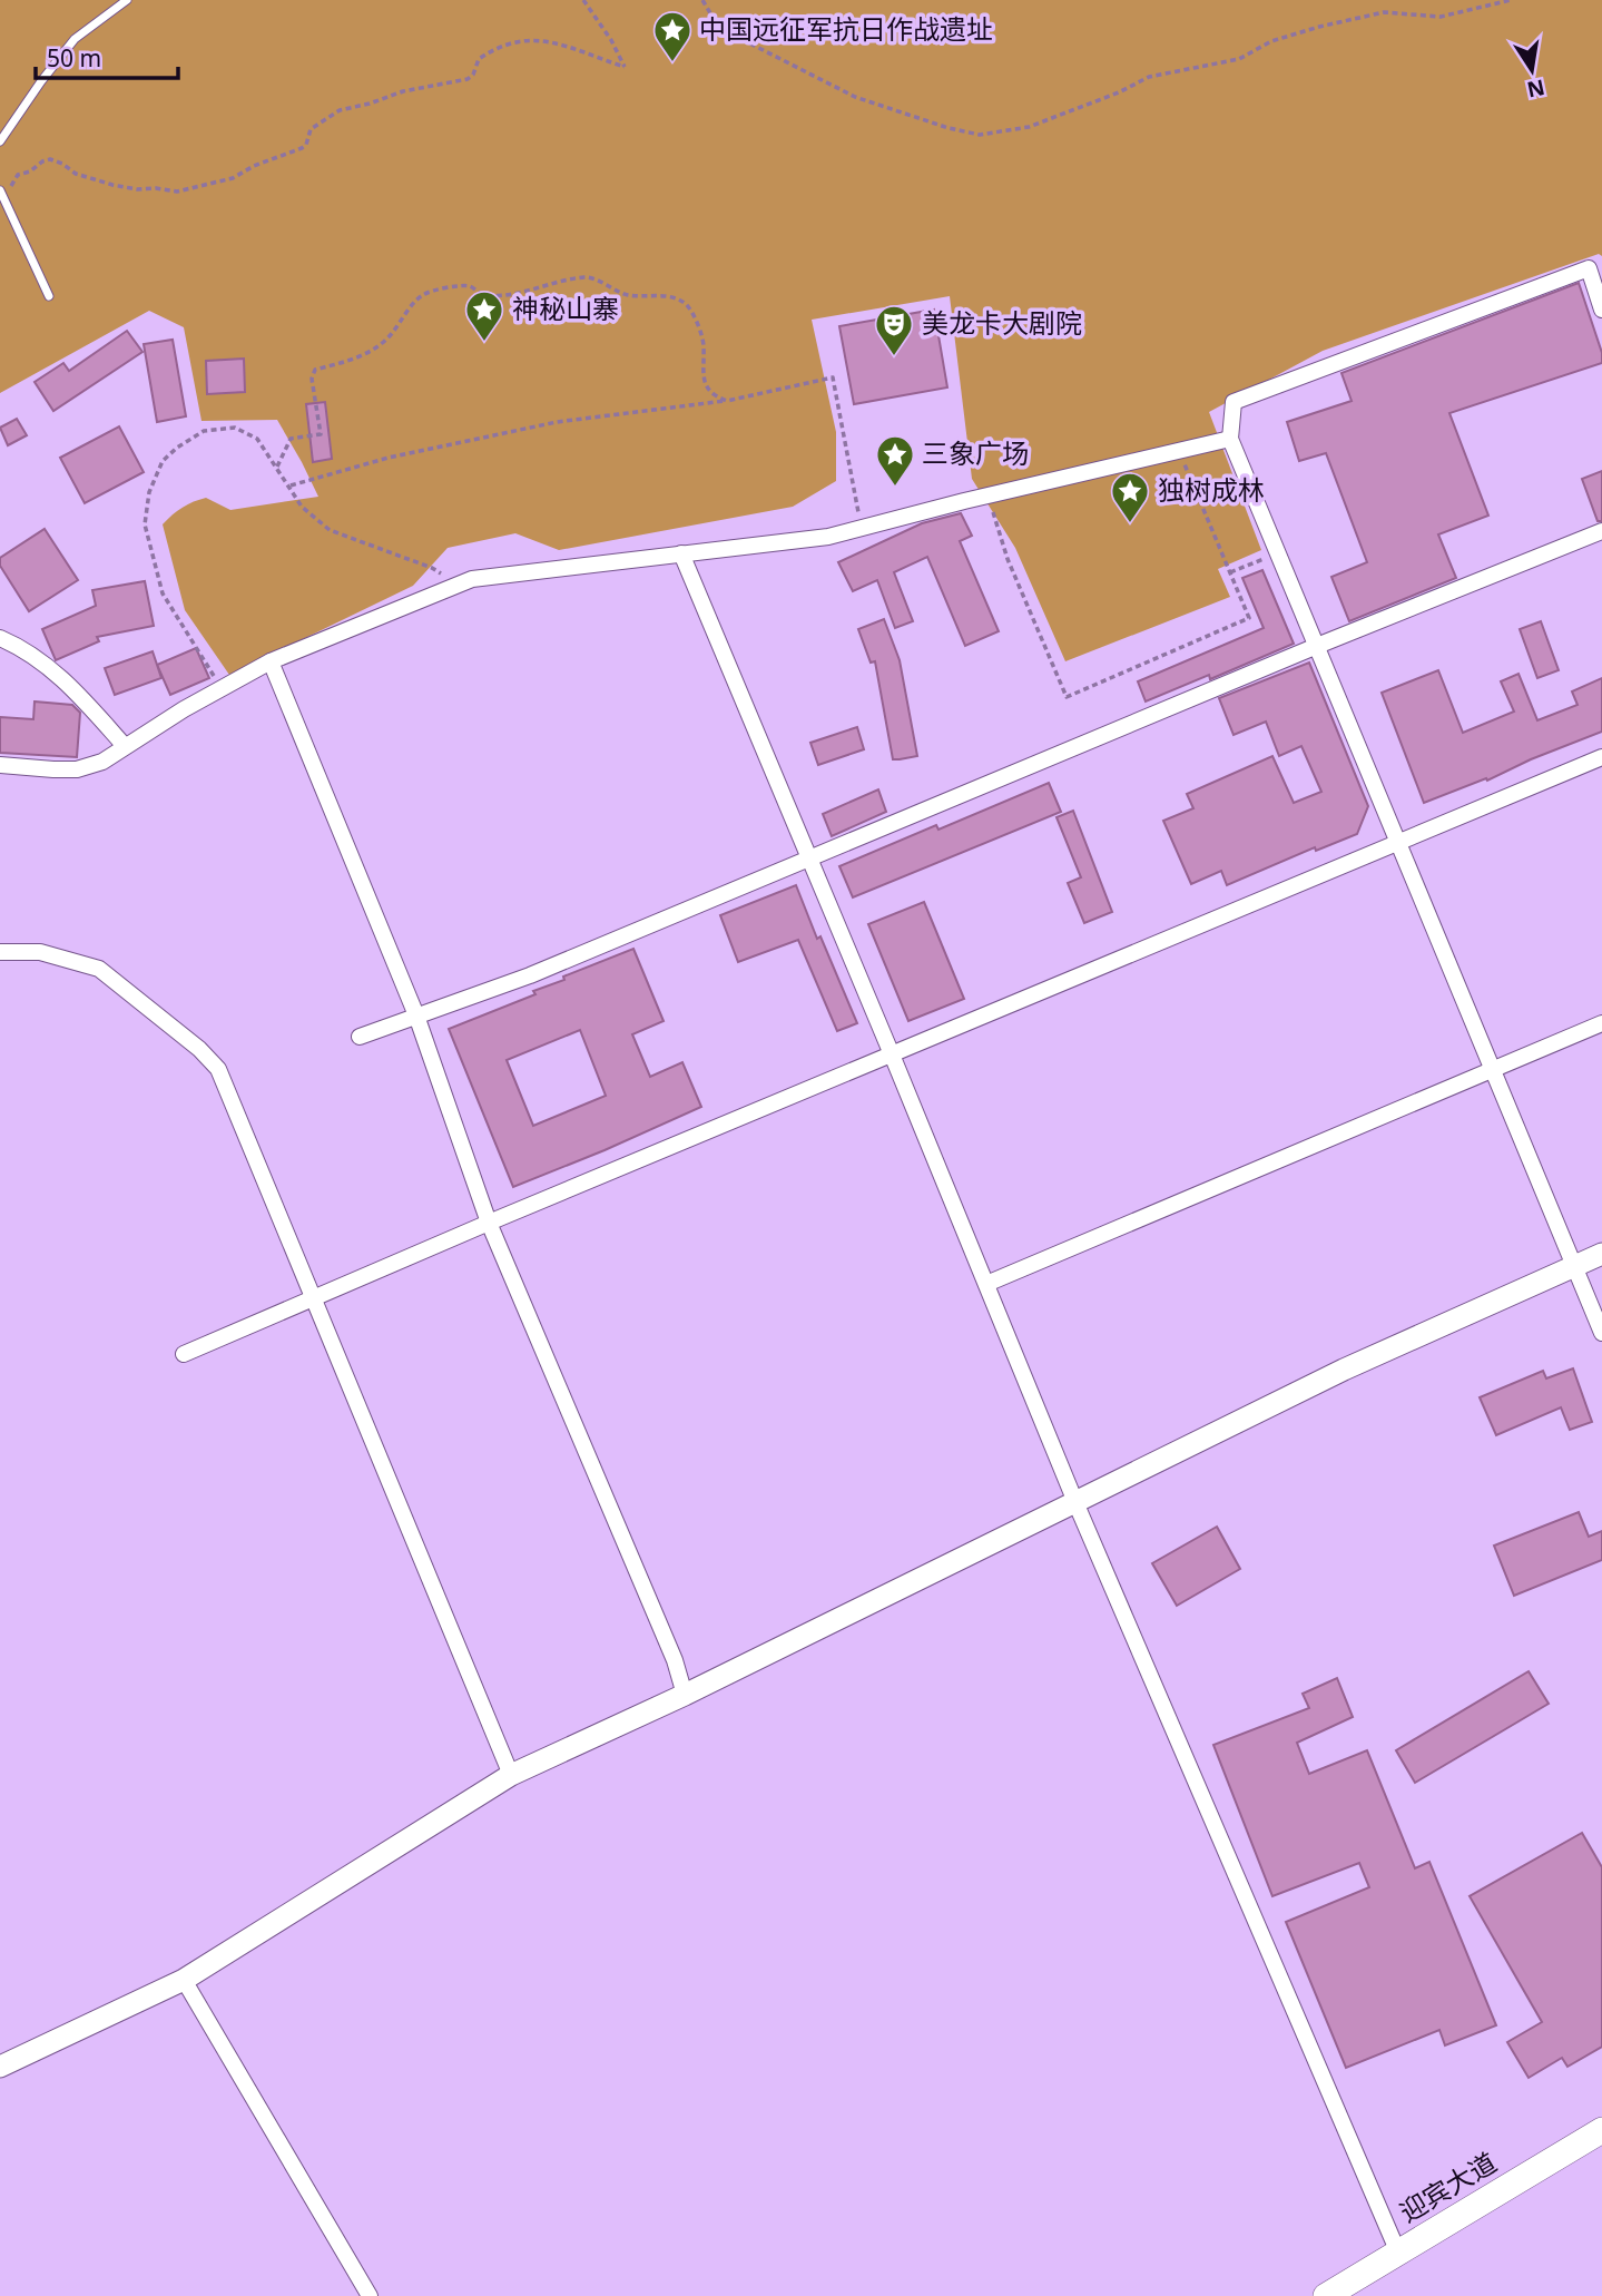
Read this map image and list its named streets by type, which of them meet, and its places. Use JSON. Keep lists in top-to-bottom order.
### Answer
{
  "streets": {
    "main road": ["迎宾大道"]
  },
  "places": {
    "place": [
      "中国远征军抗日作战遗址",
      "神秘山寨",
      "三象广场",
      "独树成林"
    ],
    "theatre": ["美龙卡大剧院"]
  },
  "scale_bar": "50 m",
  "north": "bottom"
}
